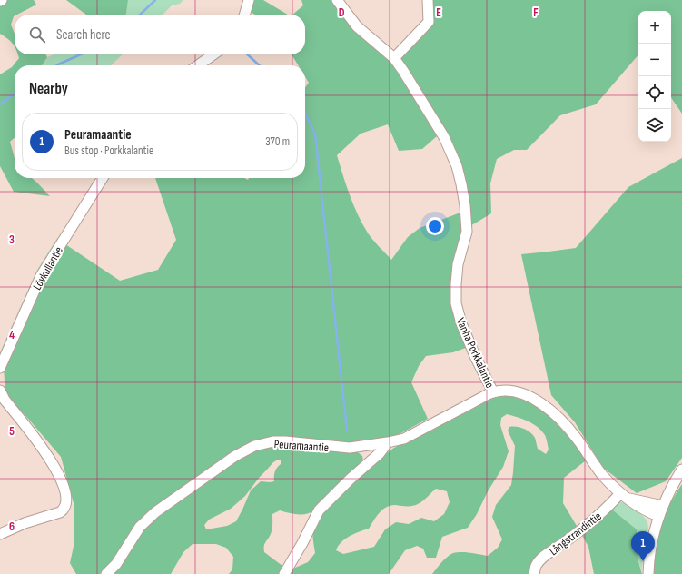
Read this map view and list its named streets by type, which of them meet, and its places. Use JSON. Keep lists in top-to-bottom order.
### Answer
{
  "streets": {
    "street": [
      "Lövkullantie",
      "Vanha Porkkalantie",
      "Peuramaantie",
      "Långstrandintie"
    ]
  },
  "crossings": [
    ["Vanha Porkkalantie", "Peuramaantie"],
    ["Vanha Porkkalantie", "Långstrandintie"]
  ],
  "page": {
    "map_buttons": ["+", "−"],
    "search": "Search here",
    "heading": "Nearby",
    "list": [
      {
        "mark": "1",
        "name": "Peuramaantie",
        "note": "Bus stop · Porkkalantie",
        "value": "370 m"
      }
    ],
    "pins": "1"
  },
  "grid": {
    "columns": ["D", "E", "F"],
    "rows": [
      "3",
      "4",
      "5",
      "6"
    ]
  }
}
